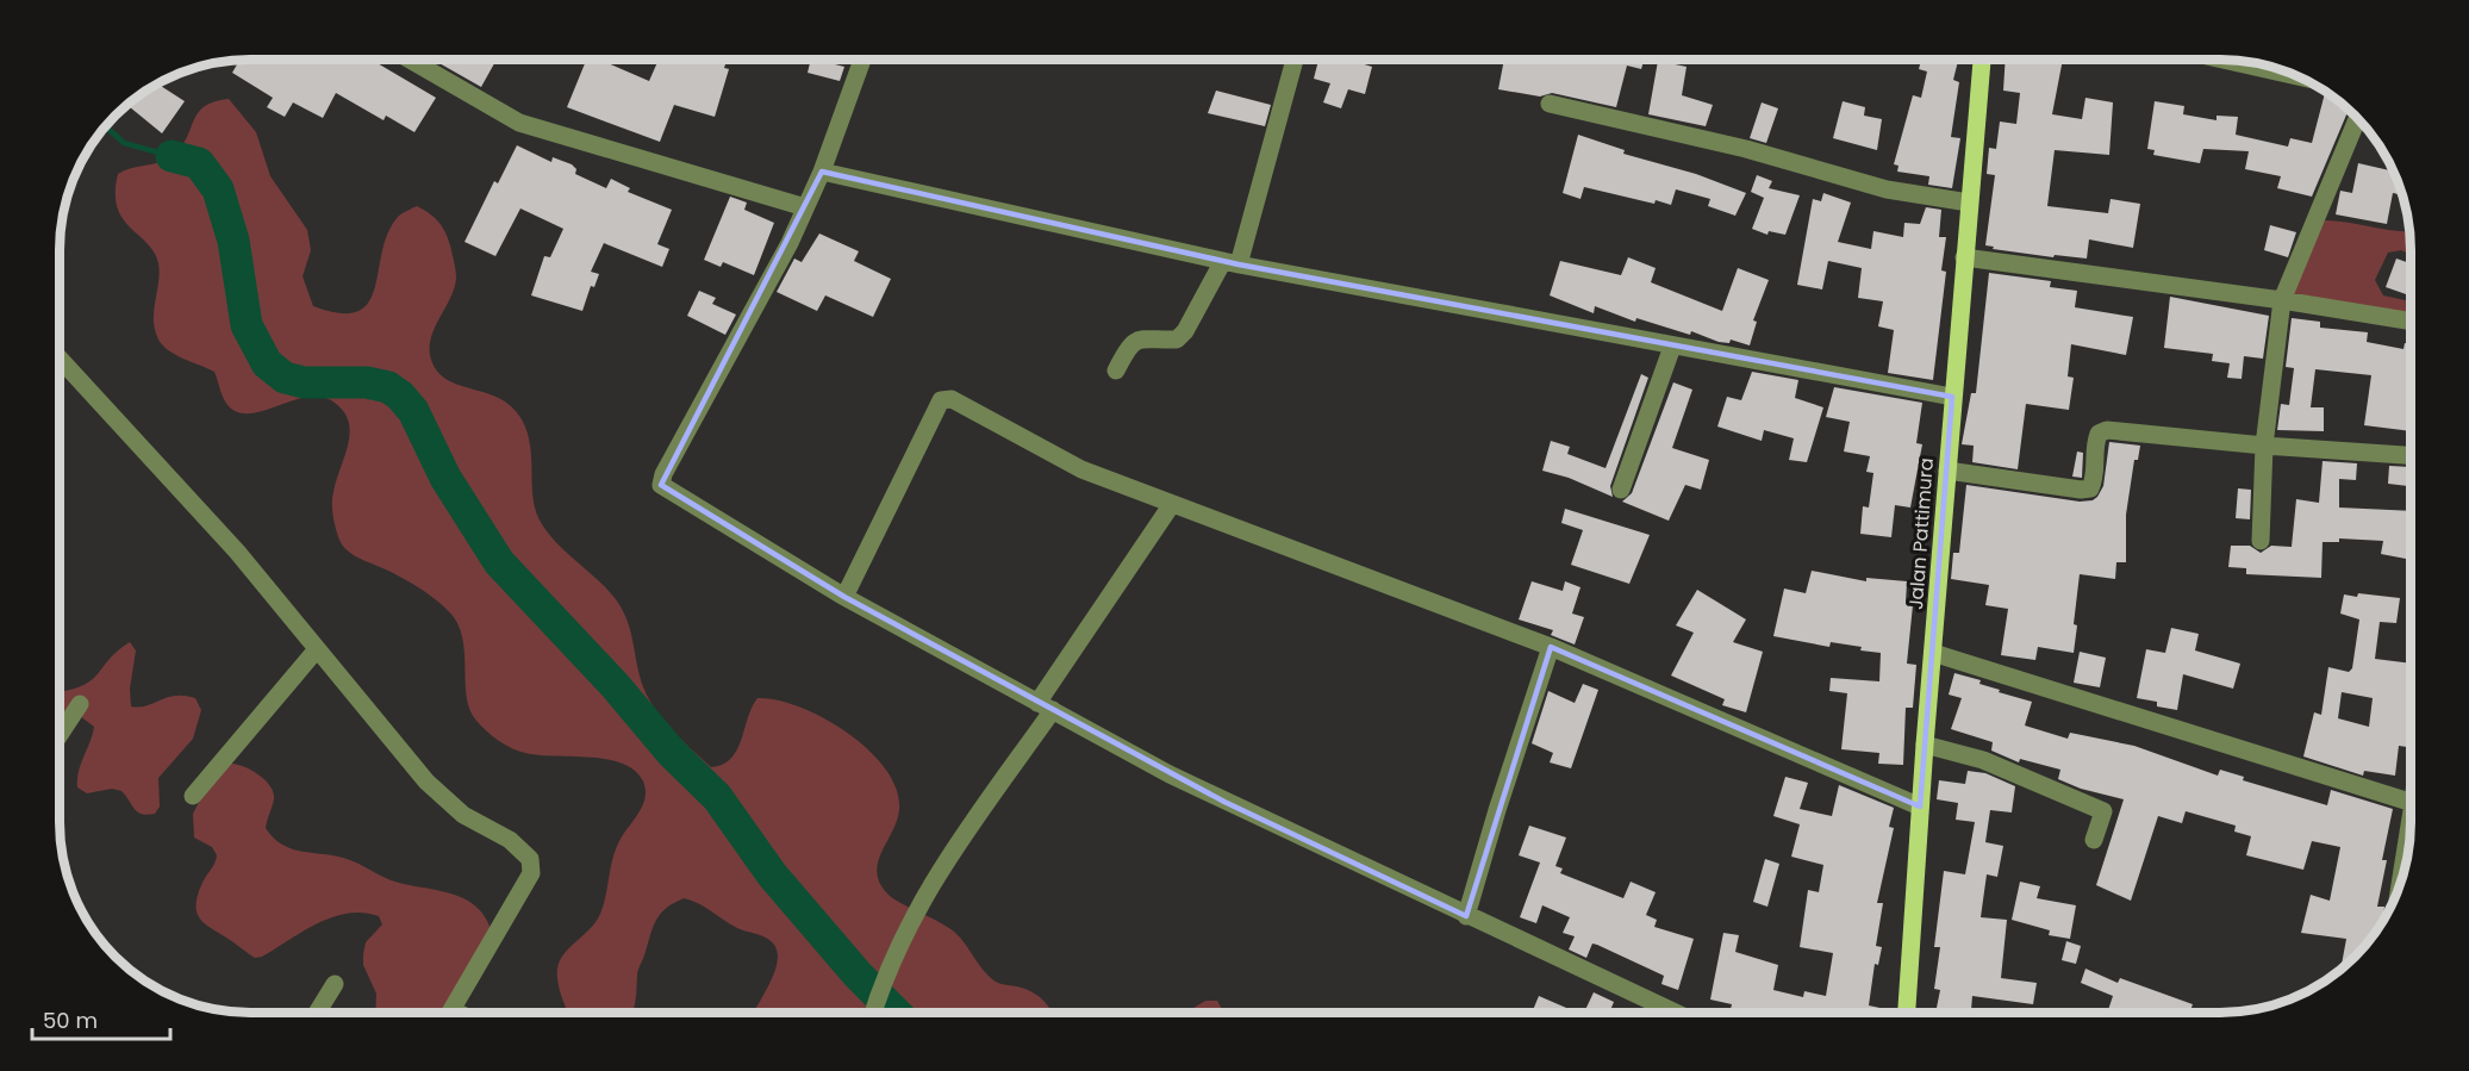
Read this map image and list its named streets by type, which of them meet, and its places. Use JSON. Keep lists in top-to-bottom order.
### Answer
{
  "streets": {
    "main road": ["Jalan Pattimura"]
  },
  "scale_bar": "50 m"
}
